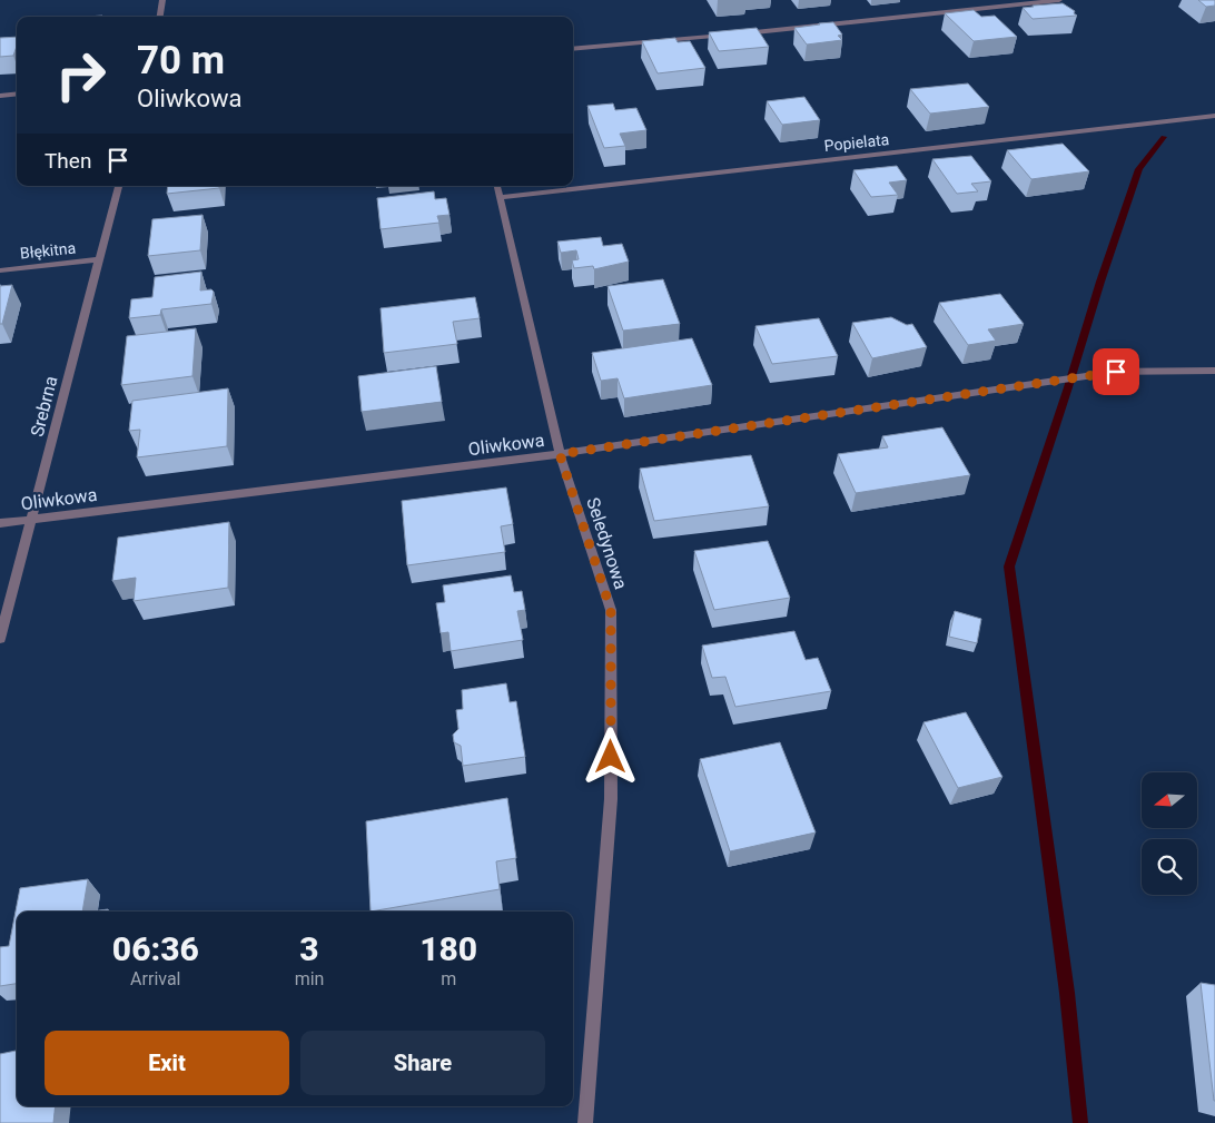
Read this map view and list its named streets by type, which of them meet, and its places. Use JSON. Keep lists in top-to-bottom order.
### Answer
{
  "streets": {
    "street": [
      "Popielata",
      "Błękitna",
      "Srebrna",
      "Oliwkowa",
      "Seledynowa"
    ]
  },
  "crossings": [
    ["Popielata", "Seledynowa"],
    ["Błękitna", "Srebrna"],
    ["Srebrna", "Oliwkowa"],
    ["Oliwkowa", "Seledynowa"]
  ],
  "north": "left",
  "page": {
    "turn": ["70 m", "Oliwkowa"],
    "then": "Then",
    "eta": [
      "06:36",
      "Arrival",
      "3",
      "min",
      "180",
      "m"
    ],
    "buttons": ["Exit", "Share"]
  }
}
